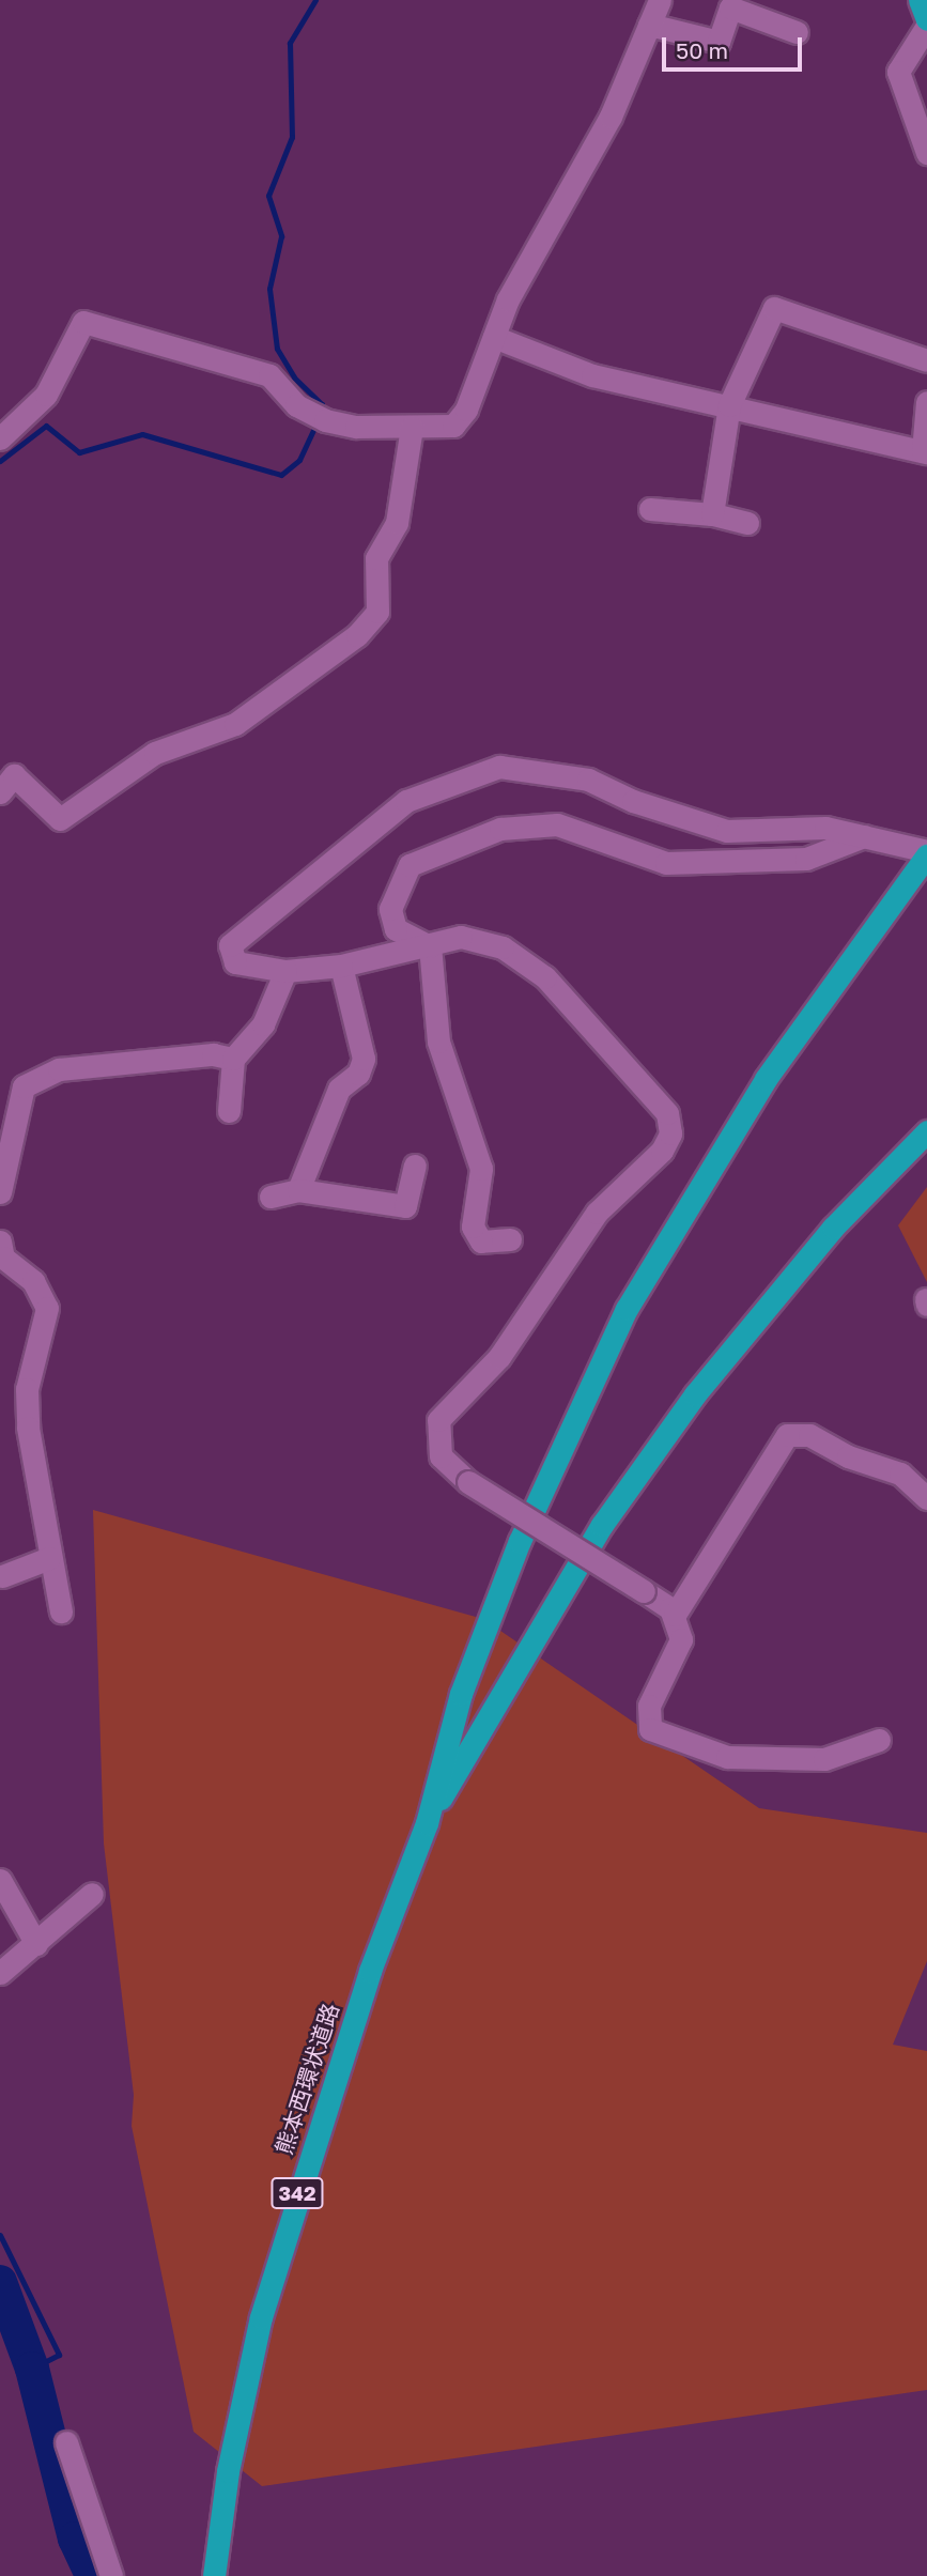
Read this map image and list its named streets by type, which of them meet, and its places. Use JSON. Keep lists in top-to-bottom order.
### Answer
{
  "streets": {
    "highway": ["熊本西環状道路", "342"]
  },
  "scale_bar": "50 m"
}
